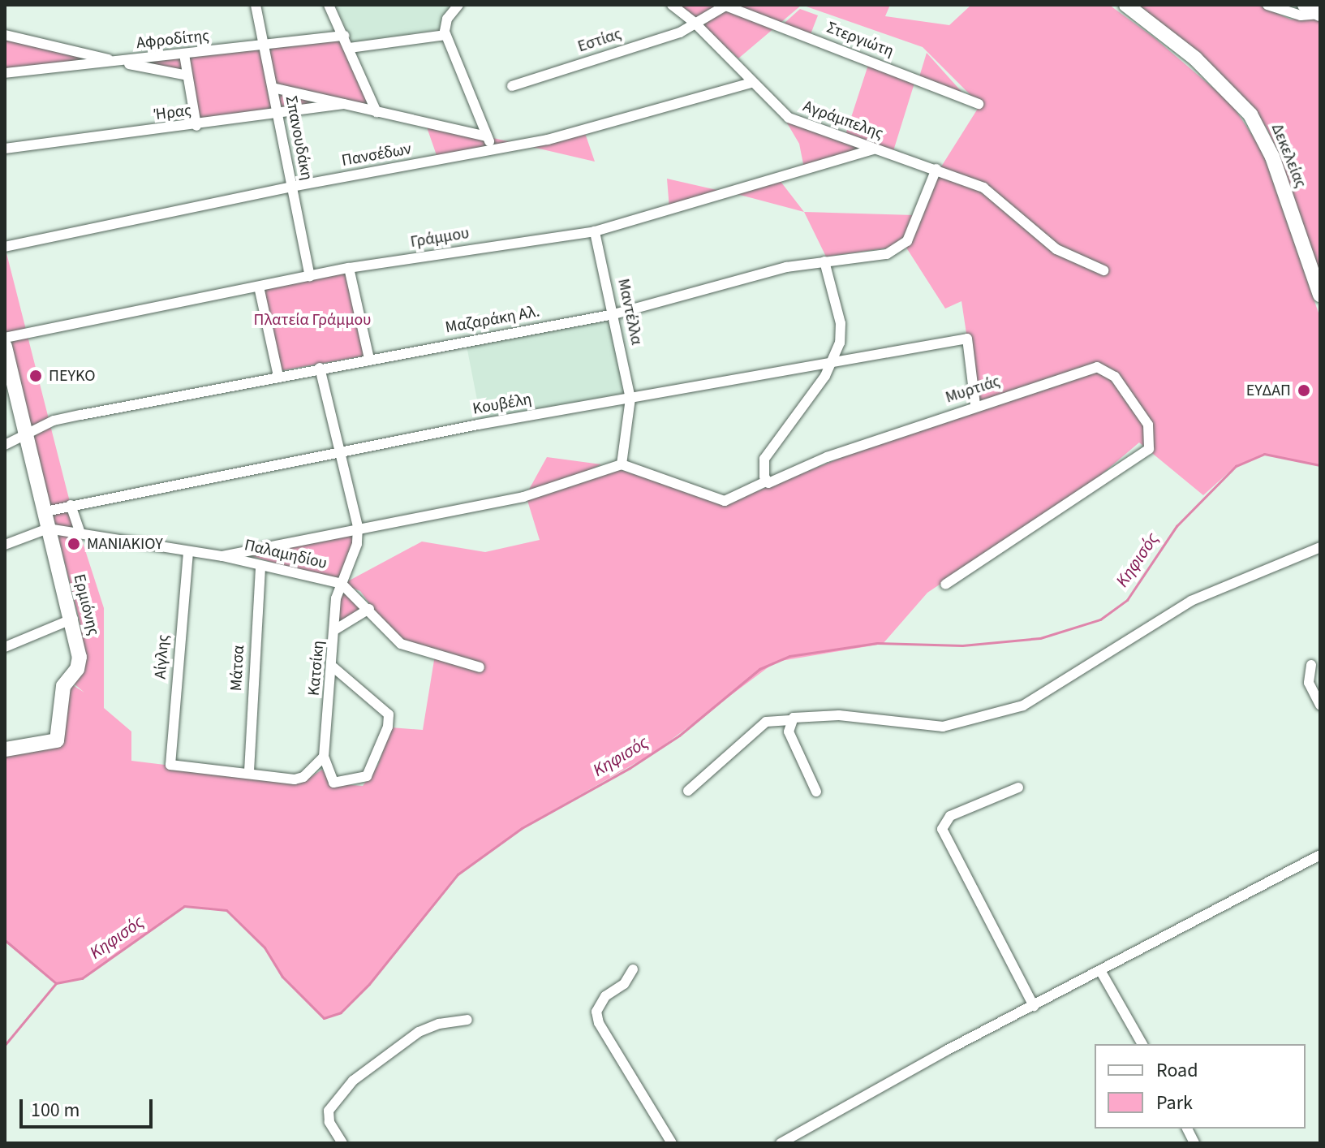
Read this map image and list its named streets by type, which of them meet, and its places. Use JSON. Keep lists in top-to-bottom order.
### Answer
{
  "streets": {
    "street": [
      "Αφροδίτης",
      "Στεργιώτη",
      "Εστίας",
      "Ήρας",
      "Αγράμπελης",
      "Σπανουδάκη",
      "Πανσέδων",
      "Δεκελείας",
      "Γράμμου",
      "Μαντέλλα",
      "Μαζαράκη Αλ.",
      "Μυρτιάς",
      "Κουβέλη",
      "Παλαμηδίου",
      "Ερμιόνης",
      "Αίγλης",
      "Μάτσα",
      "Κατσίκη"
    ]
  },
  "crossings": [
    ["Αφροδίτης", "Σπανουδάκη"],
    ["Στεργιώτη", "Εστίας"],
    ["Στεργιώτη", "Αγράμπελης"],
    ["Εστίας", "Αγράμπελης"],
    ["Ήρας", "Σπανουδάκη"],
    ["Αγράμπελης", "Πανσέδων"],
    ["Αγράμπελης", "Γράμμου"],
    ["Αγράμπελης", "Μαζαράκη Αλ."],
    ["Σπανουδάκη", "Πανσέδων"],
    ["Σπανουδάκη", "Γράμμου"],
    ["Γράμμου", "Μαντέλλα"],
    ["Μαντέλλα", "Μαζαράκη Αλ."],
    ["Μαντέλλα", "Μυρτιάς"],
    ["Μαντέλλα", "Κουβέλη"],
    ["Μαζαράκη Αλ.", "Παλαμηδίου"],
    ["Μαζαράκη Αλ.", "Ερμιόνης"],
    ["Μυρτιάς", "Κουβέλη"],
    ["Κουβέλη", "Παλαμηδίου"],
    ["Κουβέλη", "Ερμιόνης"],
    ["Παλαμηδίου", "Ερμιόνης"],
    ["Παλαμηδίου", "Αίγλης"],
    ["Παλαμηδίου", "Μάτσα"],
    ["Παλαμηδίου", "Κατσίκη"],
    ["Αίγλης", "Μάτσα"]
  ],
  "water": ["Κηφισός"],
  "parks": ["Πλατεία Γράμμου"],
  "places": ["ΠΕΥΚΟ", "ΕΥΔΑΠ", "ΜΑΝΙΑΚΙΟΥ"],
  "legend": ["Road", "Park"],
  "scale_bar": "100 m"
}
